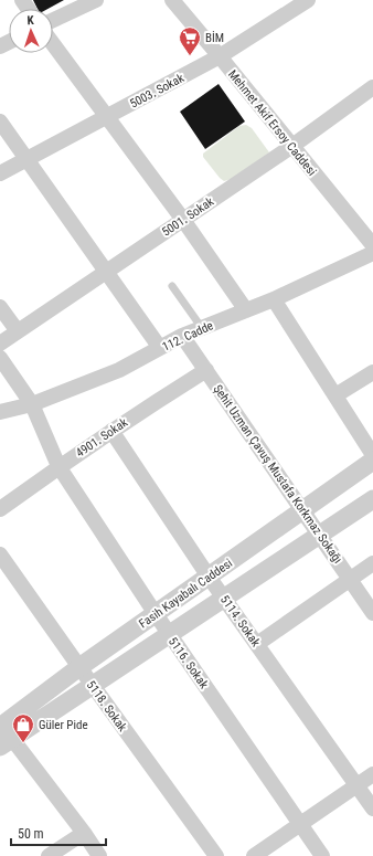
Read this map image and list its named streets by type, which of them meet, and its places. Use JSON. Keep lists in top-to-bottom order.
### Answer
{
  "streets": {
    "street": [
      "5003. Sokak",
      "Mehmet Akif Ersoy Caddesi",
      "5001. Sokak",
      "112. Cadde",
      "4901. Sokak",
      "Şehit Uzman Çavuş Mustafa Korkmaz Sokağı",
      "Fasih Kayabalı Caddesi",
      "5114. Sokak",
      "5116. Sokak",
      "5118. Sokak"
    ]
  },
  "crossings": [
    ["5003. Sokak", "Mehmet Akif Ersoy Caddesi"],
    ["Mehmet Akif Ersoy Caddesi", "5001. Sokak"],
    ["112. Cadde", "Şehit Uzman Çavuş Mustafa Korkmaz Sokağı"],
    ["112. Cadde", "5116. Sokak"],
    ["4901. Sokak", "Şehit Uzman Çavuş Mustafa Korkmaz Sokağı"],
    ["4901. Sokak", "5114. Sokak"],
    ["4901. Sokak", "5116. Sokak"],
    ["Şehit Uzman Çavuş Mustafa Korkmaz Sokağı", "Fasih Kayabalı Caddesi"],
    ["Fasih Kayabalı Caddesi", "5114. Sokak"],
    ["Fasih Kayabalı Caddesi", "5116. Sokak"],
    ["Fasih Kayabalı Caddesi", "5118. Sokak"]
  ],
  "places": {
    "supermarket": ["BİM"],
    "shop": ["Güler Pide"]
  },
  "scale_bar": "50 m",
  "north": "top"
}
